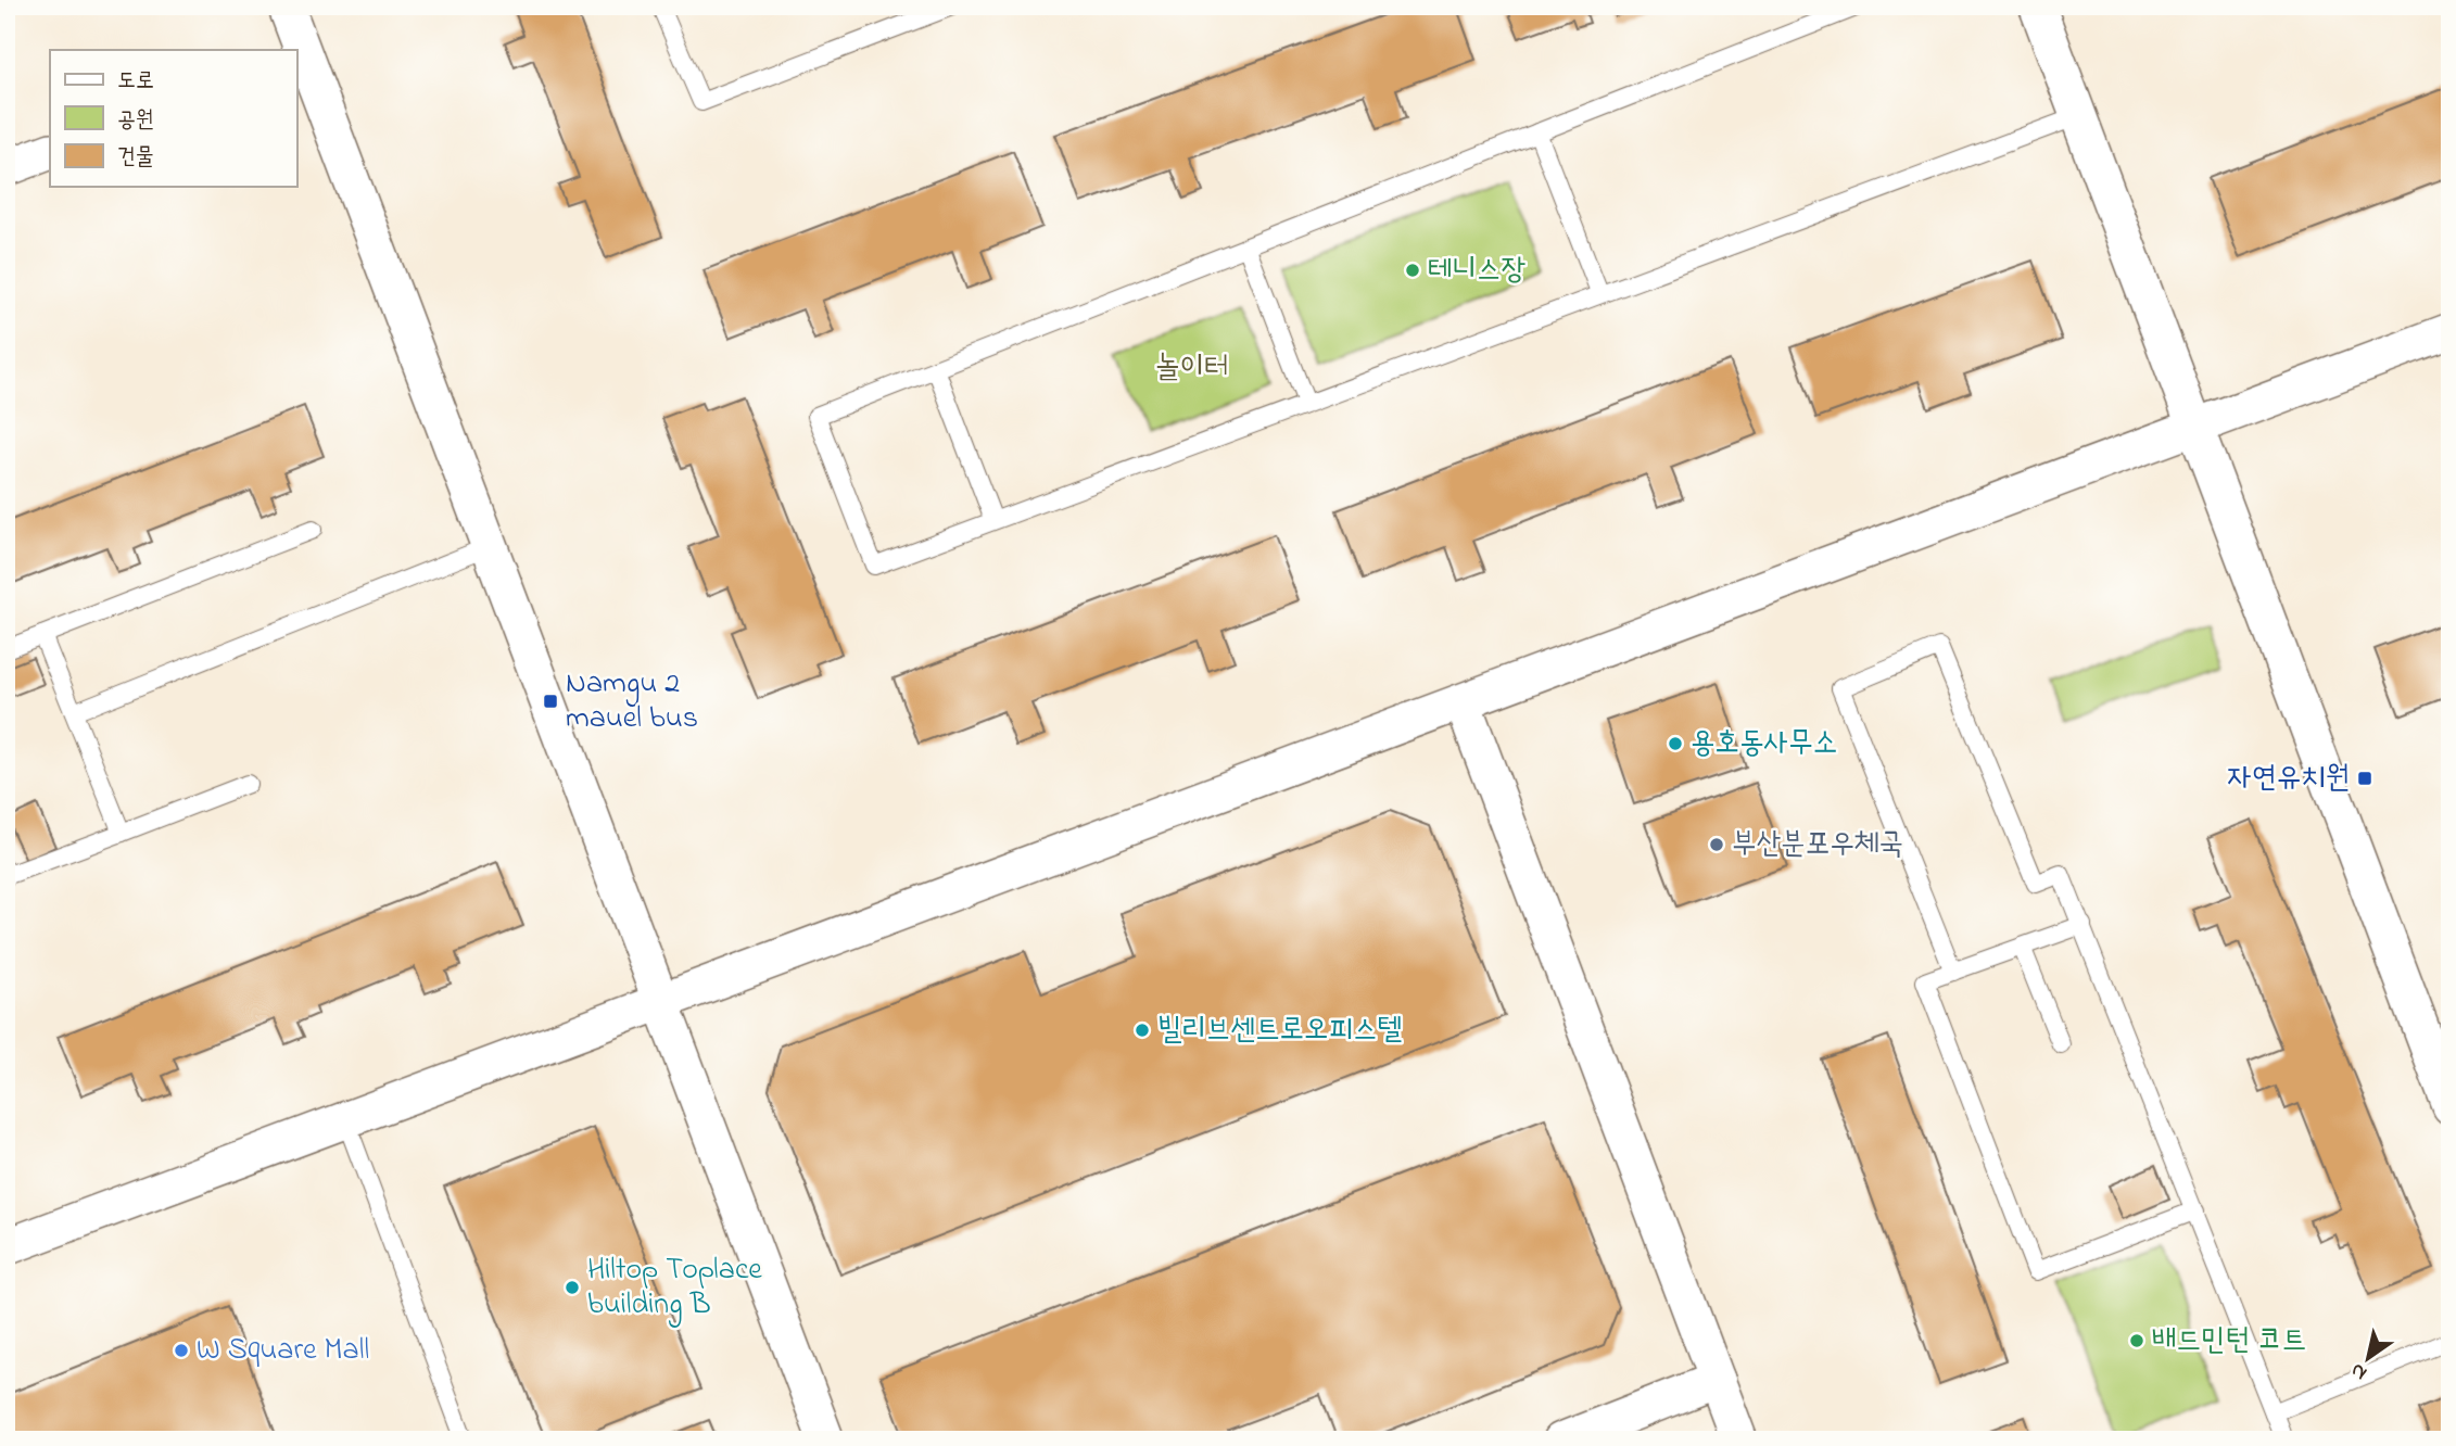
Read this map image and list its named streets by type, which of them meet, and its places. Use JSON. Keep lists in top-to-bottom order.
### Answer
{
  "parks": ["놀이터"],
  "places": {
    "other": [
      "테니스장",
      "용호동사무소",
      "부산분포우체국",
      "빌리브센트로오피스텔",
      "Hiltop Toplace building B",
      "배드민턴 코트",
      "W Square Mall"
    ],
    "transit": ["Namgu 2 mauel bus", "자연유치원"]
  },
  "legend": ["도로", "공원", "건물"],
  "north": "bottom left"
}
